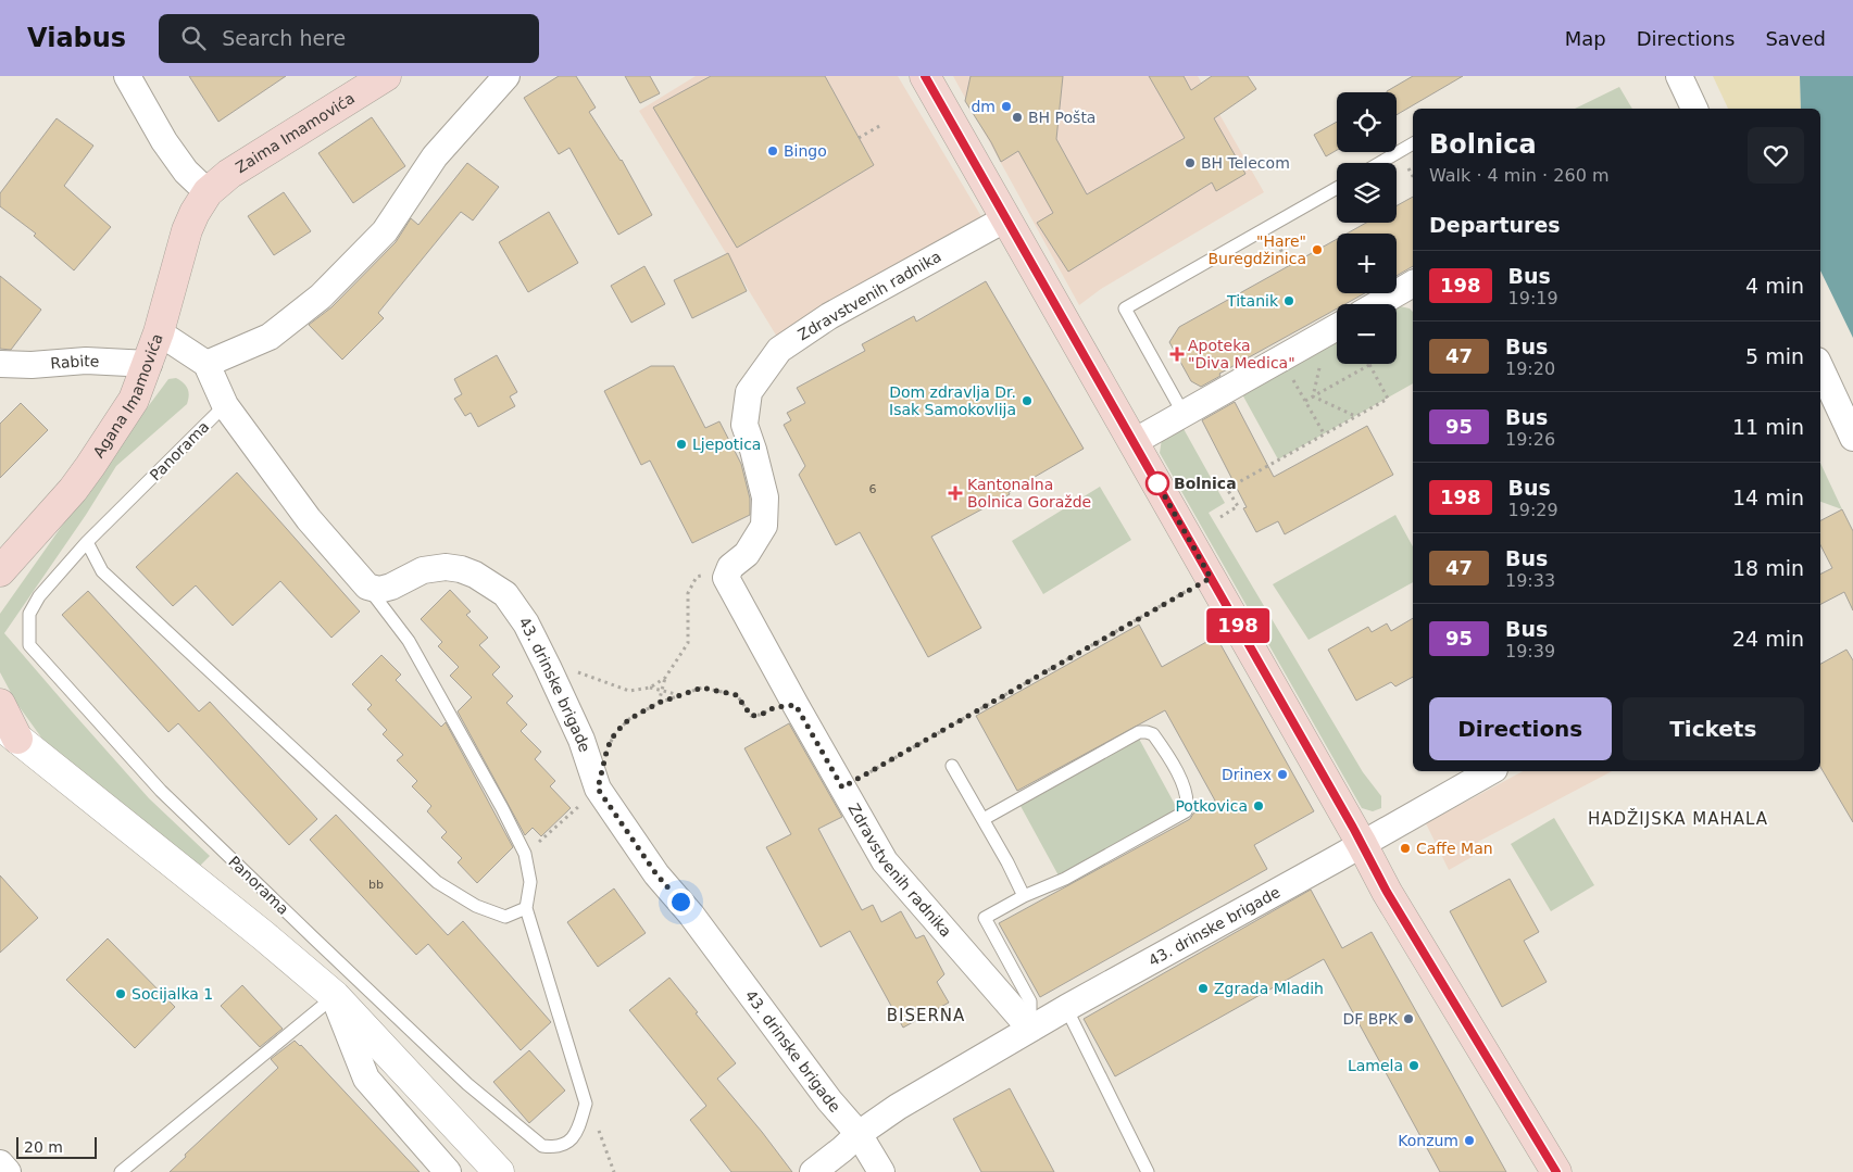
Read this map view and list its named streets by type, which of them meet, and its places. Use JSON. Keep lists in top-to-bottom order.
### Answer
{
  "streets": {
    "main road": ["Zaima Imamovića", "Agana Imamovića"],
    "street": ["Zdravstvenih radnika", "Rabite", "43. drinske brigade"],
    "lane": ["Panorama"]
  },
  "crossings": [
    ["Zaima Imamovića", "Agana Imamovića"],
    ["Zdravstvenih radnika", "43. drinske brigade"],
    ["Rabite", "Agana Imamovića"]
  ],
  "districts": ["HADŽIJSKA MAHALA", "BISERNA"],
  "places": {
    "other": [
      "dm",
      "BH Pošta",
      "Bingo",
      "BH Telecom",
      "\"Hare\" Buregdžinica",
      "Titanik",
      "Dom zdravlja Dr. Isak Samokovlija",
      "Ljepotica",
      "Bolnica",
      "Drinex",
      "Potkovica",
      "Caffe Man",
      "Zgrada Mladih",
      "Socijalka 1",
      "DF BPK",
      "Lamela",
      "Konzum"
    ],
    "health": ["Apoteka \"Diva Medica\"", "Kantonalna Bolnica Goražde"]
  },
  "lines": ["bus line 198"],
  "house_numbers": ["6", "bb"],
  "scale_bar": "20 m",
  "page": {
    "header": "Viabus",
    "search": "Search here",
    "nav": ["Map", "Directions", "Saved"],
    "on_map": "198",
    "map_buttons": ["+", "−"],
    "heading": [
      ["Bolnica", "Walk · 4 min · 260 m"],
      "Departures"
    ],
    "list": [
      {
        "mark": "198",
        "name": "Bus",
        "note": "19:19",
        "value": "4 min"
      },
      {
        "mark": "47",
        "name": "Bus",
        "note": "19:20",
        "value": "5 min"
      },
      {
        "mark": "95",
        "name": "Bus",
        "note": "19:26",
        "value": "11 min"
      },
      {
        "mark": "198",
        "name": "Bus",
        "note": "19:29",
        "value": "14 min"
      },
      {
        "mark": "47",
        "name": "Bus",
        "note": "19:33",
        "value": "18 min"
      },
      {
        "mark": "95",
        "name": "Bus",
        "note": "19:39",
        "value": "24 min"
      }
    ],
    "buttons": ["Directions", "Tickets"],
    "scale": "20 m"
  }
}
